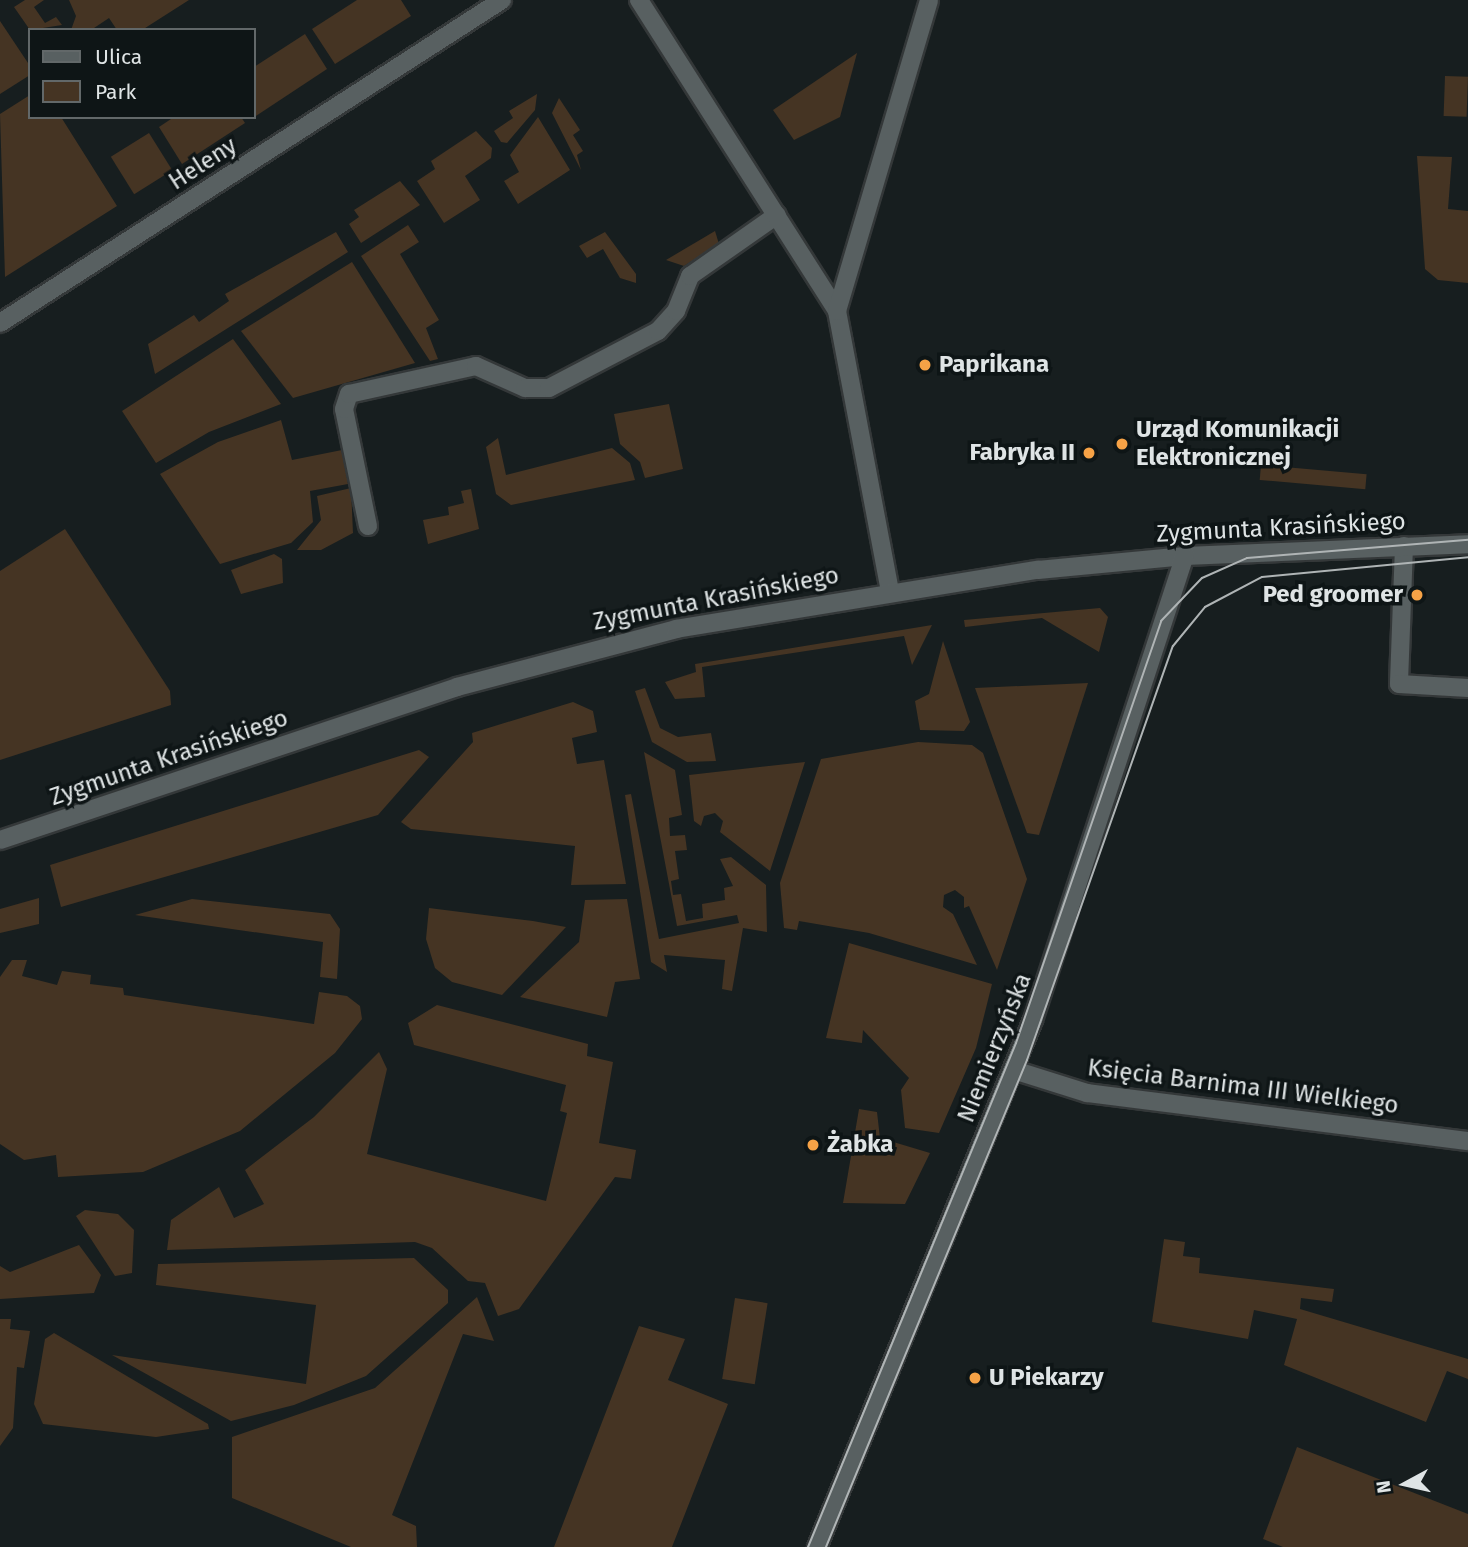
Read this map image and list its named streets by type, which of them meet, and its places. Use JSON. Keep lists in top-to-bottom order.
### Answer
{
  "streets": {
    "street": [
      "Heleny",
      "Zygmunta Krasińskiego",
      "Niemierzyńska",
      "Księcia Barnima III Wielkiego"
    ]
  },
  "crossings": [
    ["Zygmunta Krasińskiego", "Niemierzyńska"],
    ["Niemierzyńska", "Księcia Barnima III Wielkiego"]
  ],
  "places": [
    "Paprikana",
    "Urząd Komunikacji Elektronicznej",
    "Fabryka II",
    "Ped groomer",
    "Żabka",
    "U Piekarzy"
  ],
  "legend": ["Ulica", "Park"],
  "north": "left"
}
